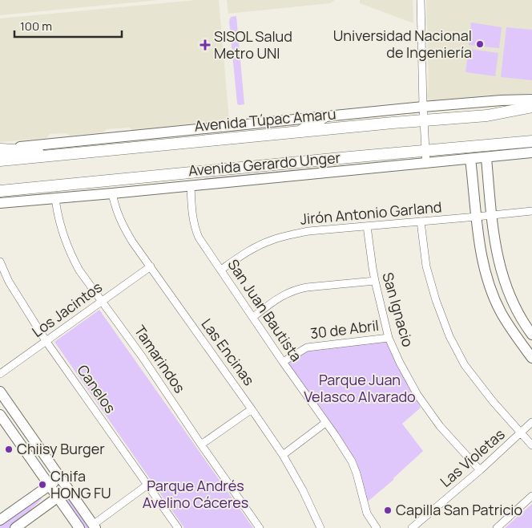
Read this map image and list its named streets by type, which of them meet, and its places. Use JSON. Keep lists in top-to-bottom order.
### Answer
{
  "streets": {
    "main road": ["Avenida Túpac Amaru"],
    "street": [
      "Avenida Gerardo Unger",
      "Jirón Antonio Garland",
      "Los Jacintos",
      "San Ignacio",
      "San Juan Bautista",
      "30 de Abril",
      "Las Encinas",
      "Tamarindos",
      "Canelos",
      "Las Violetas"
    ]
  },
  "crossings": [
    ["Avenida Gerardo Unger", "San Juan Bautista"],
    ["Avenida Gerardo Unger", "Las Encinas"],
    ["Avenida Gerardo Unger", "Tamarindos"],
    ["Jirón Antonio Garland", "San Ignacio"],
    ["Jirón Antonio Garland", "San Juan Bautista"],
    ["Los Jacintos", "Las Encinas"],
    ["Los Jacintos", "Tamarindos"],
    ["Los Jacintos", "Canelos"],
    ["San Ignacio", "30 de Abril"],
    ["San Ignacio", "Las Violetas"],
    ["San Juan Bautista", "30 de Abril"]
  ],
  "parks": ["Parque Juan Velasco Alvarado", "Parque Andrés Avelino Cáceres"],
  "places": {
    "other": [
      "Universidad Nacional de Ingeniería",
      "Chiisy Burger",
      "Chifa HONG FU",
      "Capilla San Patricio"
    ],
    "health": ["SISOL Salud Metro UNI"]
  },
  "scale_bar": "100 m"
}
